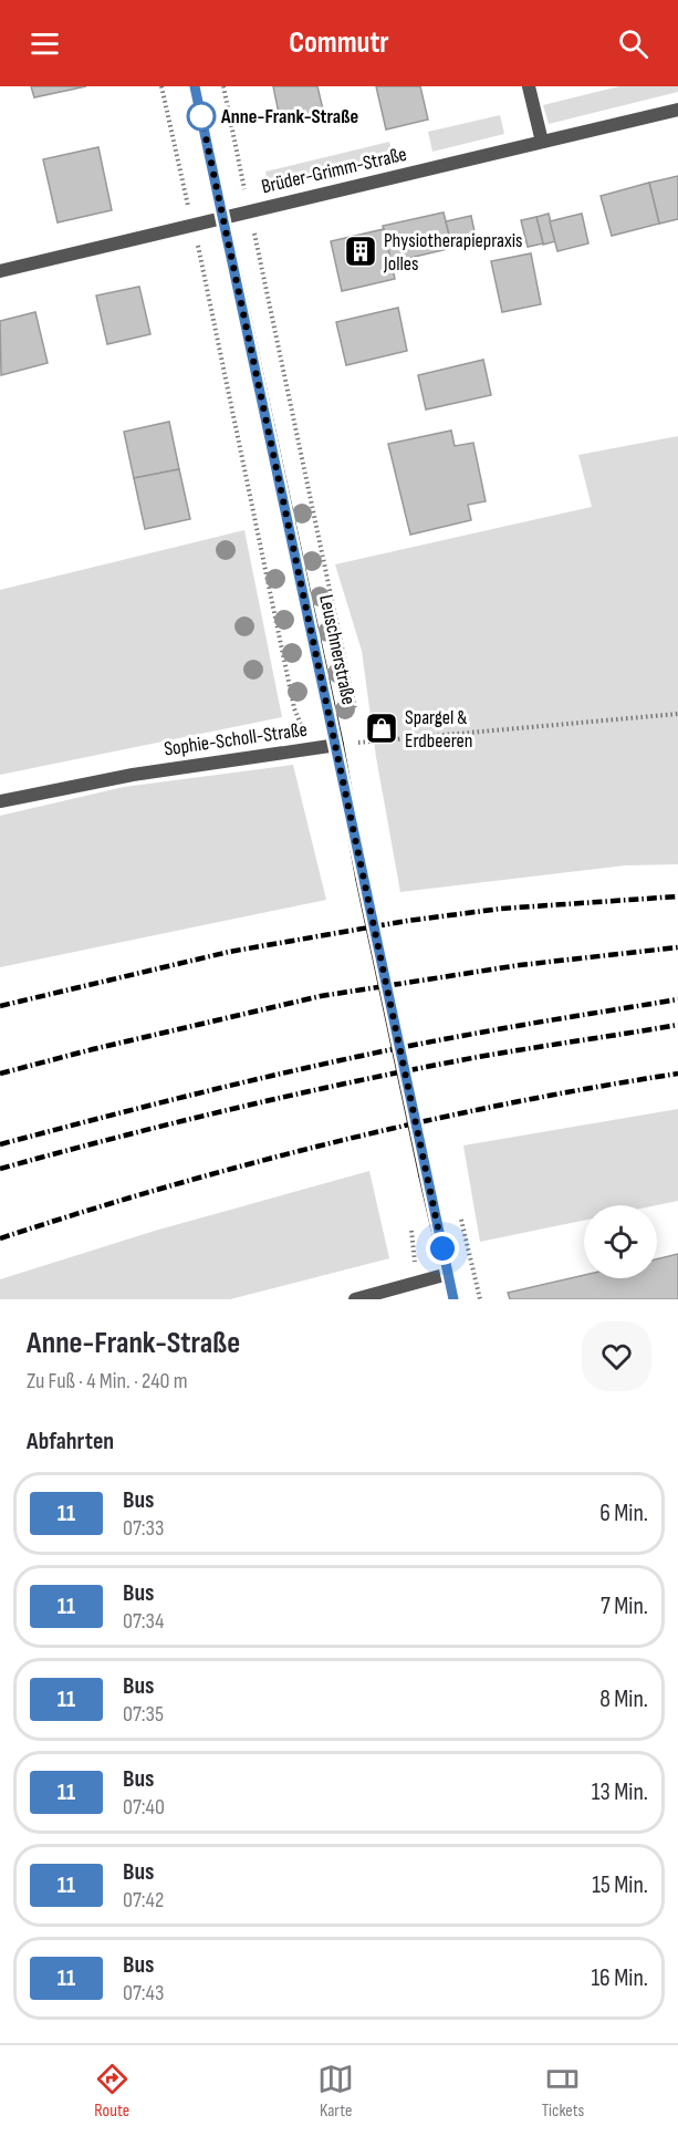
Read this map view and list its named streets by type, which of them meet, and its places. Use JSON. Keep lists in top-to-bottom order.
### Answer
{
  "streets": {
    "main road": ["Leuschnerstraße"],
    "street": ["Brüder-Grimm-Straße", "Sophie-Scholl-Straße"]
  },
  "crossings": [
    ["Brüder-Grimm-Straße", "Leuschnerstraße"],
    ["Leuschnerstraße", "Sophie-Scholl-Straße"]
  ],
  "places": {
    "other": ["Anne-Frank-Straße"],
    "building": ["Physiotherapiepraxis Jolles"],
    "shop": ["Spargel & Erdbeeren"]
  },
  "lines": ["bus line 11"],
  "page": {
    "header": "Commutr",
    "heading": [
      ["Anne-Frank-Straße", "Zu Fuß · 4 Min. · 240 m"],
      "Abfahrten"
    ],
    "list": [
      {
        "mark": "11",
        "name": "Bus",
        "note": "07:33",
        "value": "6 Min."
      },
      {
        "mark": "11",
        "name": "Bus",
        "note": "07:34",
        "value": "7 Min."
      },
      {
        "mark": "11",
        "name": "Bus",
        "note": "07:35",
        "value": "8 Min."
      },
      {
        "mark": "11",
        "name": "Bus",
        "note": "07:40",
        "value": "13 Min."
      },
      {
        "mark": "11",
        "name": "Bus",
        "note": "07:42",
        "value": "15 Min."
      },
      {
        "mark": "11",
        "name": "Bus",
        "note": "07:43",
        "value": "16 Min."
      }
    ],
    "tabs": ["Route", "Karte", "Tickets"]
  }
}
